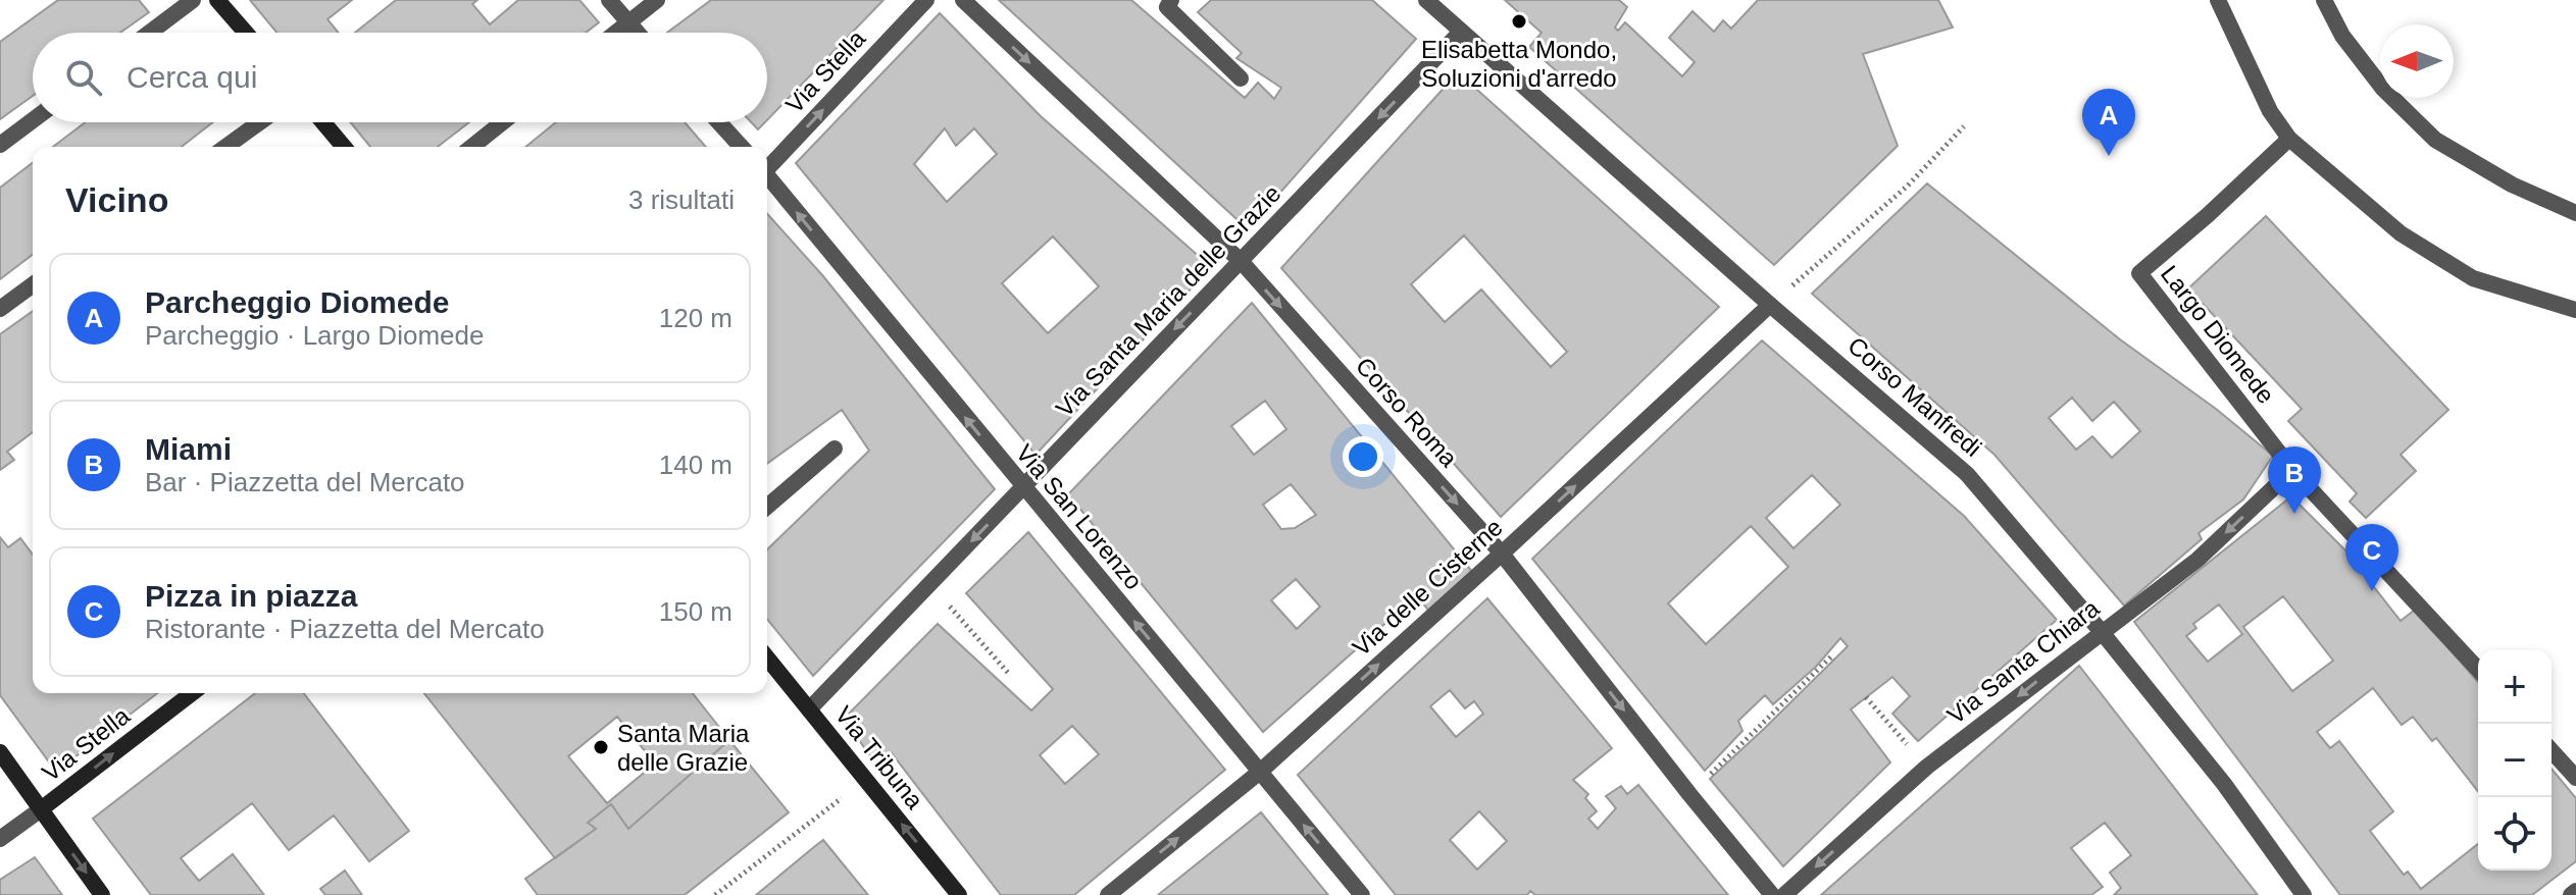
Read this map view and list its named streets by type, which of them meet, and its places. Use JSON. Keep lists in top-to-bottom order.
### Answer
{
  "streets": {
    "main road": ["Via Stella", "Via Tribuna"],
    "street": [
      "Via Santa Maria delle Grazie",
      "Largo Diomede",
      "Corso Manfredi",
      "Corso Roma",
      "Via San Lorenzo",
      "Via delle Cisterne",
      "Via Santa Chiara"
    ]
  },
  "crossings": [
    ["Via Santa Maria delle Grazie", "Corso Manfredi"],
    ["Via Santa Maria delle Grazie", "Corso Roma"],
    ["Via Santa Maria delle Grazie", "Via San Lorenzo"],
    ["Via Santa Maria delle Grazie", "Via Tribuna"],
    ["Largo Diomede", "Via Santa Chiara"],
    ["Corso Manfredi", "Via delle Cisterne"],
    ["Corso Manfredi", "Via Santa Chiara"],
    ["Corso Roma", "Via delle Cisterne"],
    ["Via San Lorenzo", "Via delle Cisterne"]
  ],
  "one_way": [
    "Via Stella",
    "Via Santa Maria delle Grazie",
    "Corso Roma",
    "Via San Lorenzo",
    "Via delle Cisterne",
    "Via Santa Chiara",
    "Via Tribuna"
  ],
  "places": ["Elisabetta Mondo, Soluzioni d'arredo", "Santa Maria delle Grazie"],
  "north": "left",
  "page": {
    "search": "Cerca qui",
    "pins": ["A", "B", "C"],
    "heading": ["Vicino", "3 risultati"],
    "list": [
      {
        "mark": "A",
        "name": "Parcheggio Diomede",
        "note": "Parcheggio · Largo Diomede",
        "value": "120 m"
      },
      {
        "mark": "B",
        "name": "Miami",
        "note": "Bar · Piazzetta del Mercato",
        "value": "140 m"
      },
      {
        "mark": "C",
        "name": "Pizza in piazza",
        "note": "Ristorante · Piazzetta del Mercato",
        "value": "150 m"
      }
    ],
    "map_buttons": ["+", "−"]
  }
}
